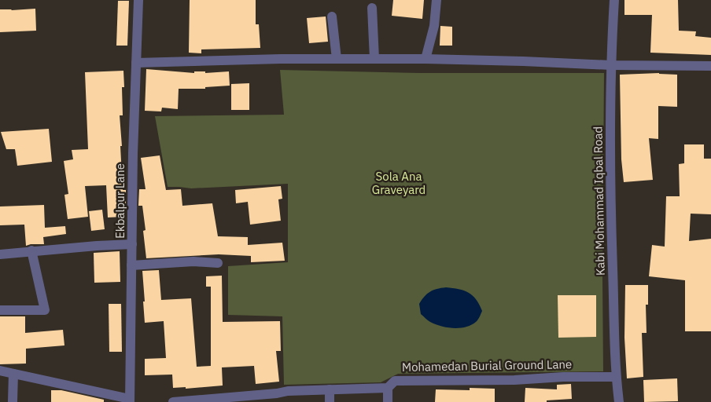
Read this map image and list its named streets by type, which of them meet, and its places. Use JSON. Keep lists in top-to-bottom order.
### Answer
{
  "streets": {
    "street": ["Ekbalpur Lane", "Kabi Mohammad Iqbal Road", "Mohamedan Burial Ground Lane"]
  },
  "crossings": [
    ["Kabi Mohammad Iqbal Road", "Mohamedan Burial Ground Lane"]
  ],
  "parks": ["Sola Ana Graveyard"]
}
